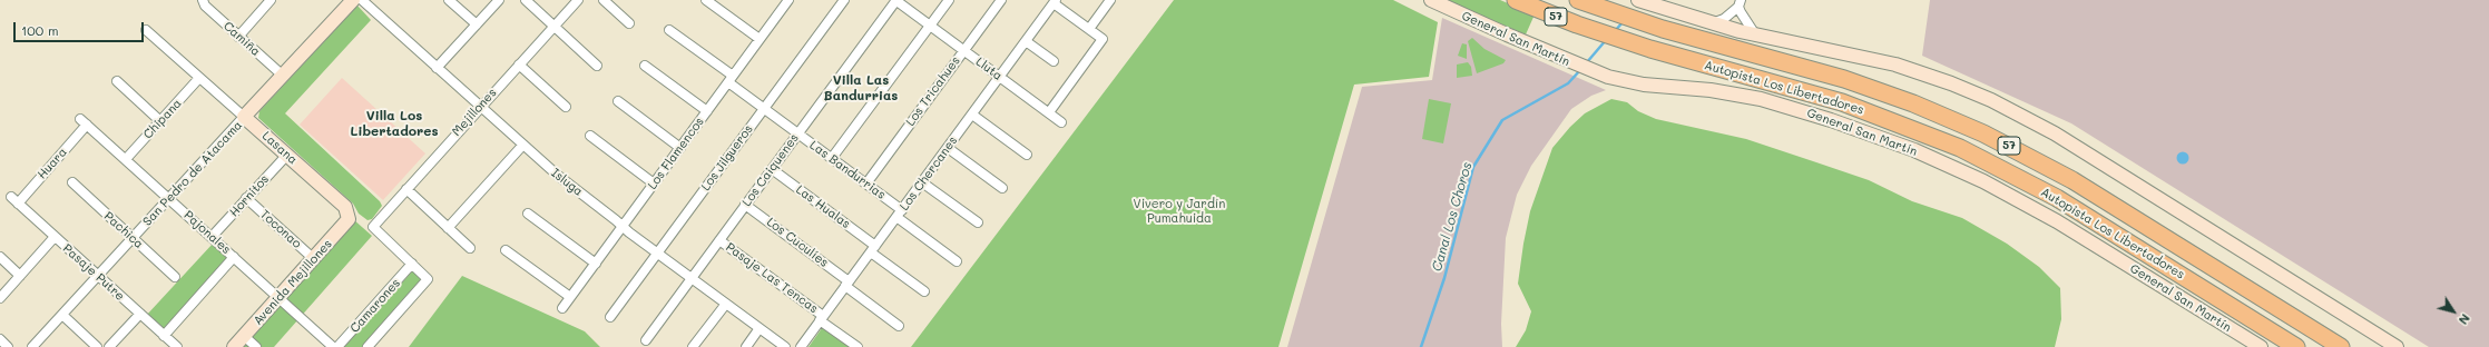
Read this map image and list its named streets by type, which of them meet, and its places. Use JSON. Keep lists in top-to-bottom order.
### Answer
{
  "streets": {
    "highway": ["57", "Autopista Los Libertadores"],
    "street": [
      "Camiña",
      "General San Martín",
      "Lluta",
      "Los Tricahues",
      "Mejillones",
      "Chipana",
      "Lasana",
      "Los Flamencos",
      "Los Jilgueros",
      "Huara",
      "Los Caiquenes",
      "Las Bandurrias",
      "San Pedro de Atacama",
      "Los Chercanes",
      "Isluga",
      "Hornitos",
      "Las Hualas",
      "Toconao",
      "Pachica",
      "Pajonales",
      "Los Cuculíes",
      "Pasaje Putre",
      "Pasaje Las Tencas",
      "Avenida Mejillones",
      "Camarones"
    ]
  },
  "crossings": [
    ["Camiña", "San Pedro de Atacama"],
    ["Lluta", "Los Tricahues"],
    ["Lluta", "Los Caiquenes"],
    ["Lluta", "Los Chercanes"],
    ["Los Tricahues", "Las Bandurrias"],
    ["Mejillones", "Isluga"],
    ["Mejillones", "Camarones"],
    ["Chipana", "Lasana"],
    ["Chipana", "Pajonales"],
    ["Lasana", "San Pedro de Atacama"],
    ["Lasana", "Hornitos"],
    ["Lasana", "Avenida Mejillones"],
    ["Los Flamencos", "Las Bandurrias"],
    ["Los Flamencos", "Isluga"],
    ["Los Jilgueros", "Las Bandurrias"],
    ["Los Jilgueros", "Isluga"],
    ["Huara", "Pajonales"],
    ["Huara", "Pasaje Putre"],
    ["Los Caiquenes", "Las Bandurrias"],
    ["Los Caiquenes", "Isluga"],
    ["Los Caiquenes", "Las Hualas"],
    ["Los Caiquenes", "Los Cuculíes"],
    ["Los Caiquenes", "Pasaje Las Tencas"],
    ["Las Bandurrias", "Los Chercanes"],
    ["San Pedro de Atacama", "Pachica"],
    ["San Pedro de Atacama", "Pajonales"],
    ["San Pedro de Atacama", "Pasaje Putre"],
    ["Los Chercanes", "Las Hualas"],
    ["Los Chercanes", "Los Cuculíes"],
    ["Los Chercanes", "Pasaje Las Tencas"],
    ["Hornitos", "Toconao"],
    ["Hornitos", "Pajonales"],
    ["Toconao", "Avenida Mejillones"],
    ["Pajonales", "Avenida Mejillones"]
  ],
  "districts": ["Villa Las Bandurrias", "Villa Los Libertadores"],
  "water": ["Canal Los Choros"],
  "parks": ["Vivero y Jardín Pumahuida"],
  "scale_bar": "100 m",
  "north": "bottom right"
}
